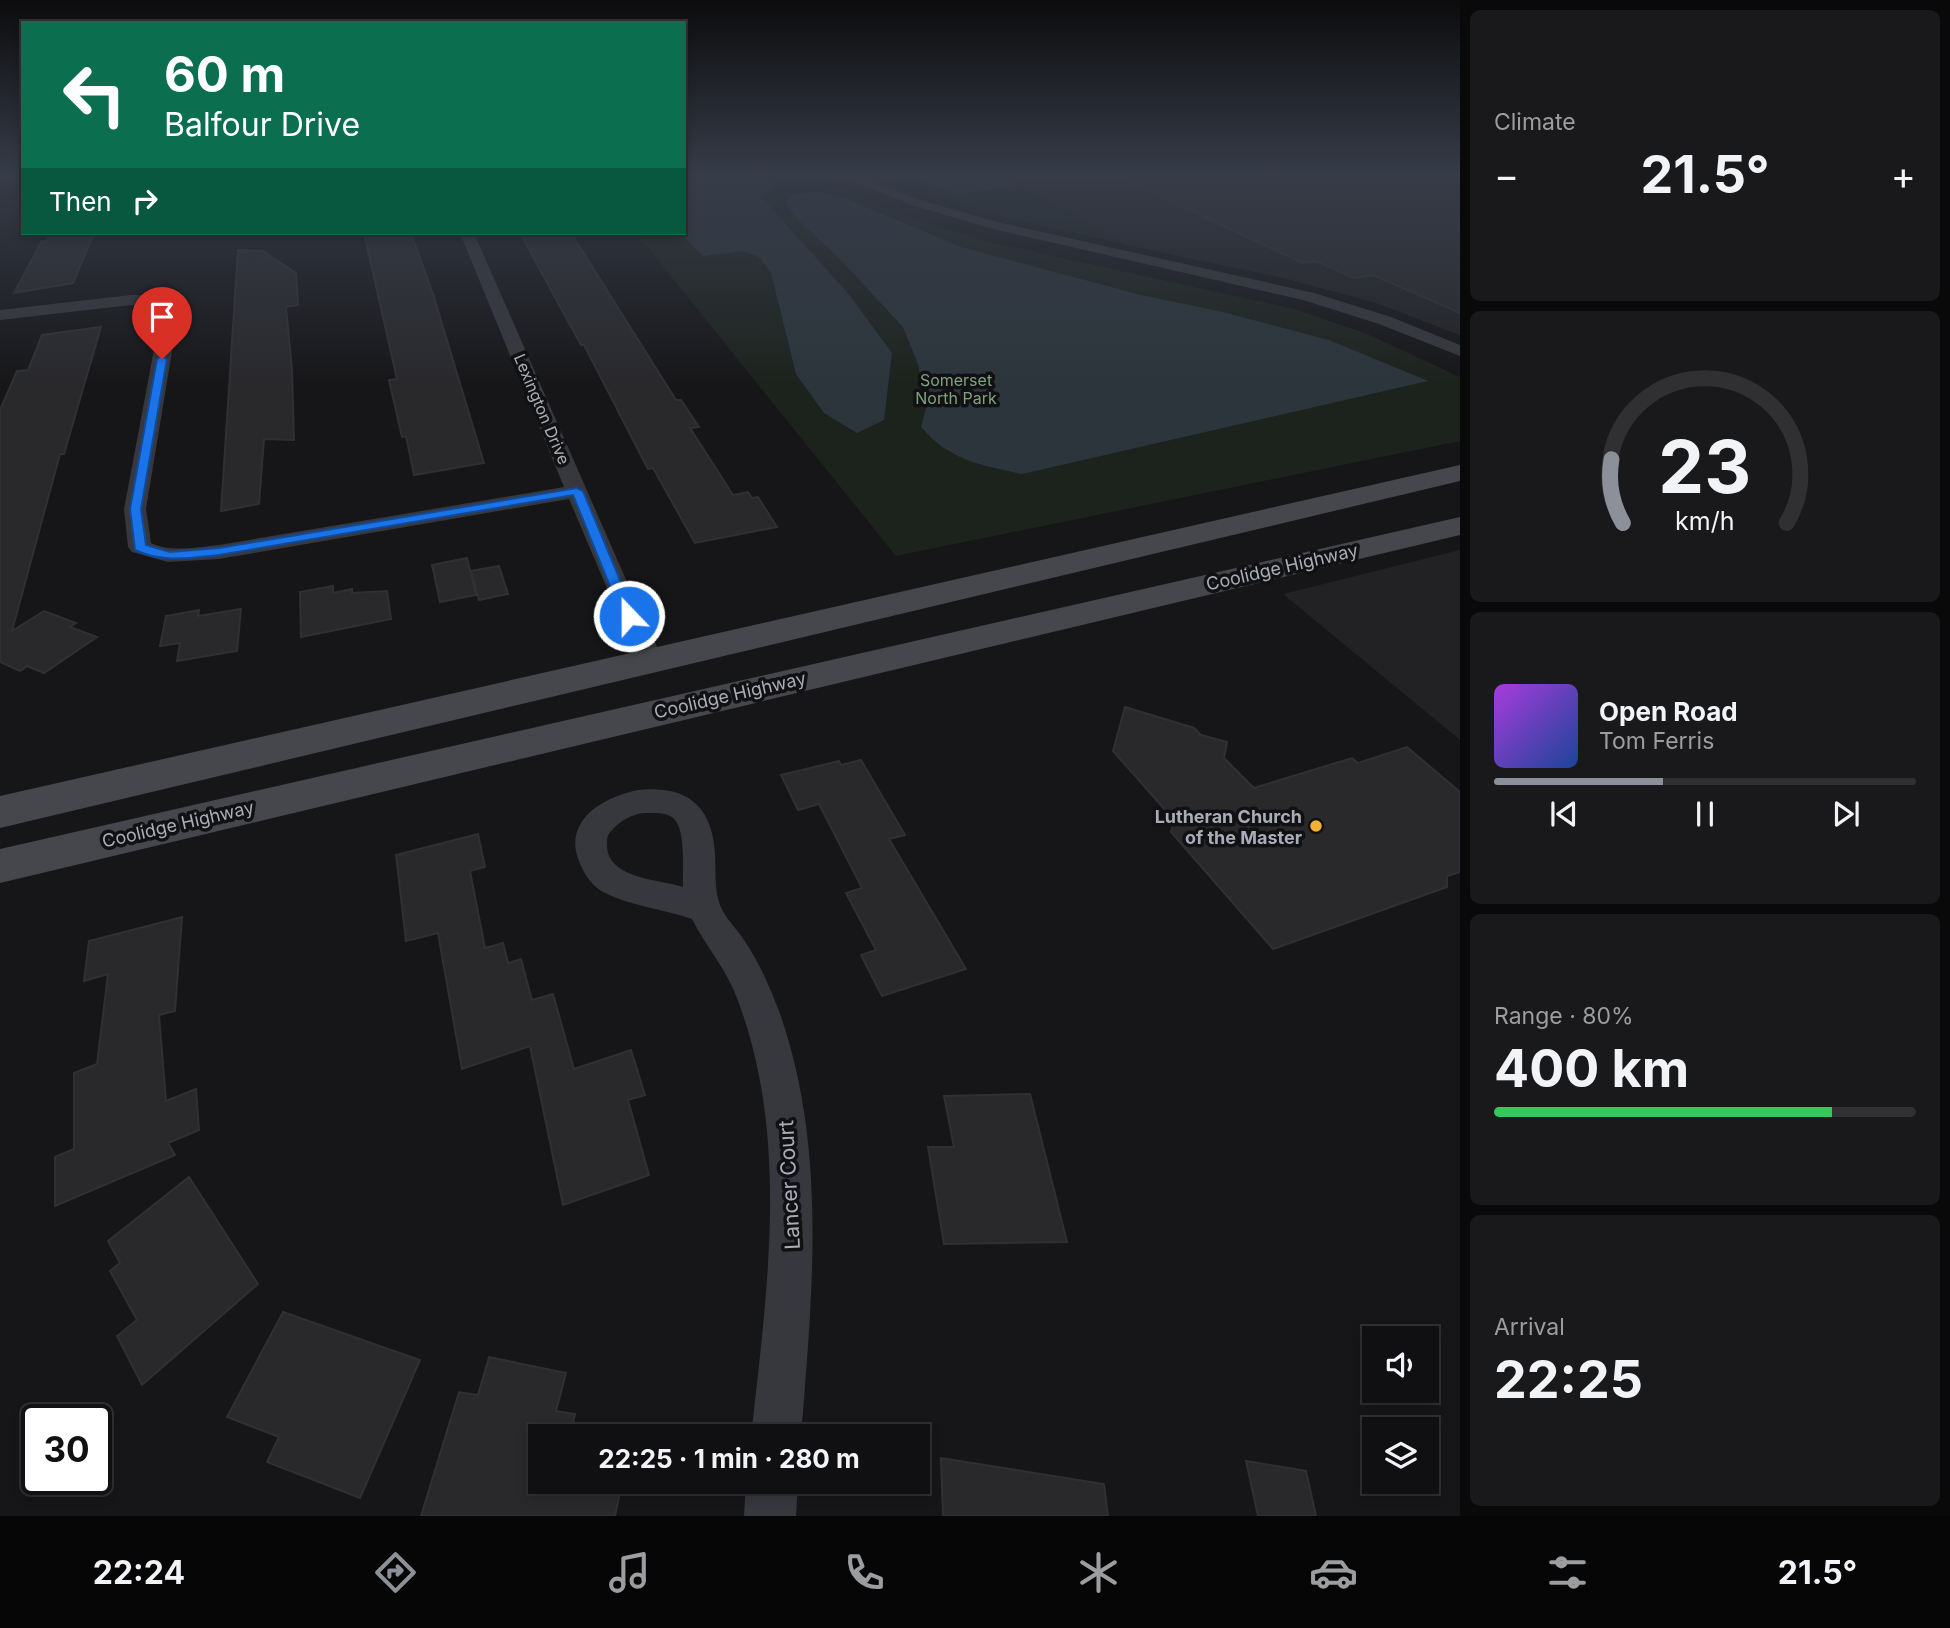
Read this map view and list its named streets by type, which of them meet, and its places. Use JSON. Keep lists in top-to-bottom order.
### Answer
{
  "streets": {
    "main road": ["Coolidge Highway"],
    "street": ["Lexington Drive", "Lancer Court"]
  },
  "parks": ["Somerset North Park"],
  "places": ["Lutheran Church of the Master"],
  "page": {
    "tile": [
      "Climate",
      ["Range · 80%", "400 km"],
      ["Arrival", "22:25"]
    ],
    "turn": ["60 m", "Balfour Drive"],
    "heat": ["−", "21.5°", "+"],
    "then": "Then",
    "song": ["Open Road", "Tom Ferris"],
    "limit": "30",
    "trip": "22:25 · 1 min · 280 m",
    "tabs": ["22:24", "21.5°"],
    "gauge": ["23", "km/h"]
  }
}
